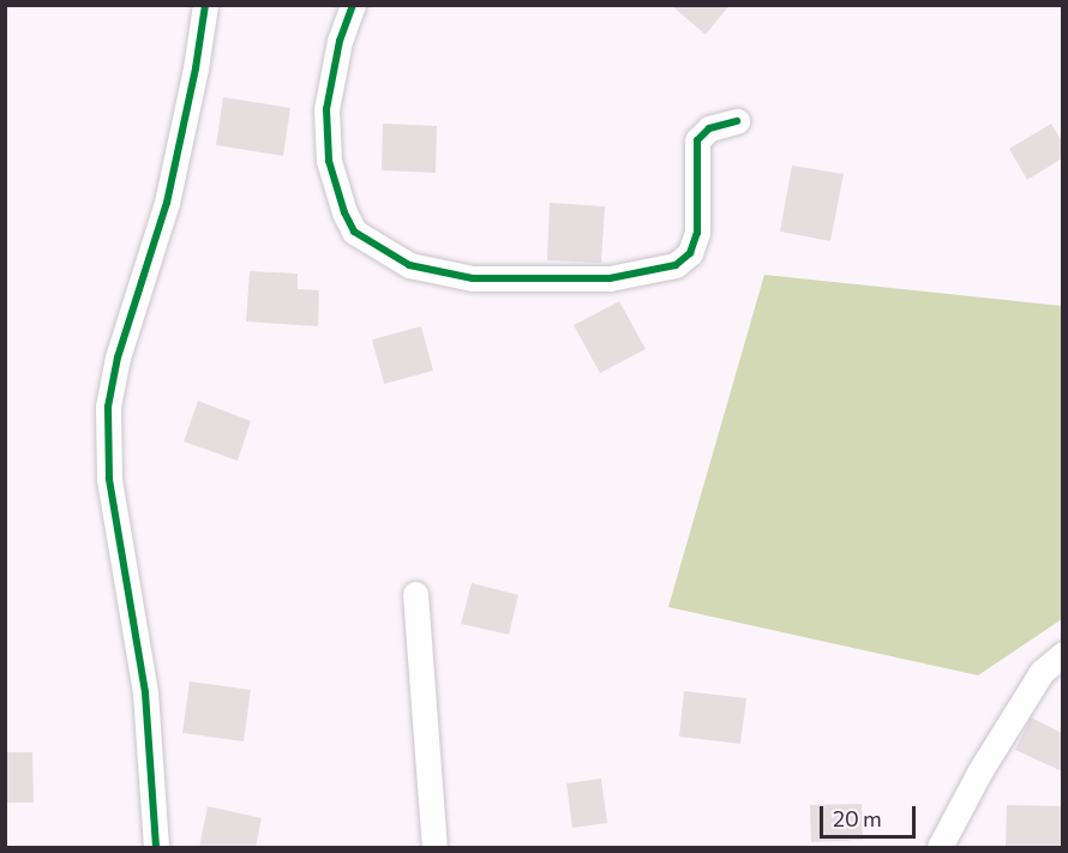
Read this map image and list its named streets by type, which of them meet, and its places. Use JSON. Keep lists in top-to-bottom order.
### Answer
{
  "scale_bar": "20 m"
}
